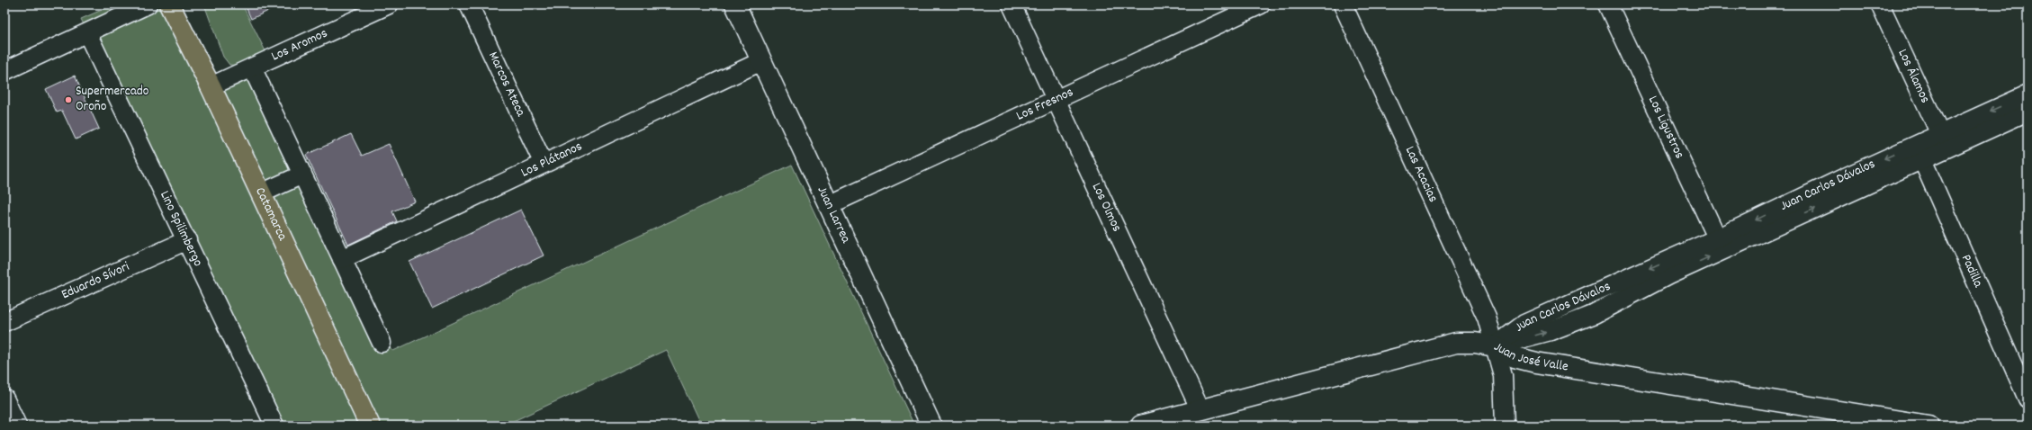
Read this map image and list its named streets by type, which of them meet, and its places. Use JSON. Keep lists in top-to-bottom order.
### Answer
{
  "streets": {
    "main road": ["Catamarca"],
    "street": [
      "Los Aromos",
      "Los Álamos",
      "Marcos Ateca",
      "Los Fresnos",
      "Los Ligustros",
      "Los Plátanos",
      "Las Acacias",
      "Juan Carlos Dávalos",
      "Los Olmos",
      "Juan Larrea",
      "Lino Spilimbergo",
      "Padilla",
      "Eduardo Sívori",
      "Juan José Valle"
    ]
  },
  "crossings": [
    ["Los Aromos", "Catamarca"],
    ["Los Álamos", "Juan Carlos Dávalos"],
    ["Marcos Ateca", "Los Plátanos"],
    ["Los Fresnos", "Los Olmos"],
    ["Los Fresnos", "Juan Larrea"],
    ["Los Ligustros", "Juan Carlos Dávalos"],
    ["Los Plátanos", "Juan Larrea"],
    ["Las Acacias", "Juan Carlos Dávalos"],
    ["Las Acacias", "Juan José Valle"],
    ["Juan Carlos Dávalos", "Padilla"],
    ["Juan Carlos Dávalos", "Juan José Valle"],
    ["Los Olmos", "Juan José Valle"],
    ["Lino Spilimbergo", "Eduardo Sívori"]
  ],
  "places": ["Supermercado Oroño"]
}
